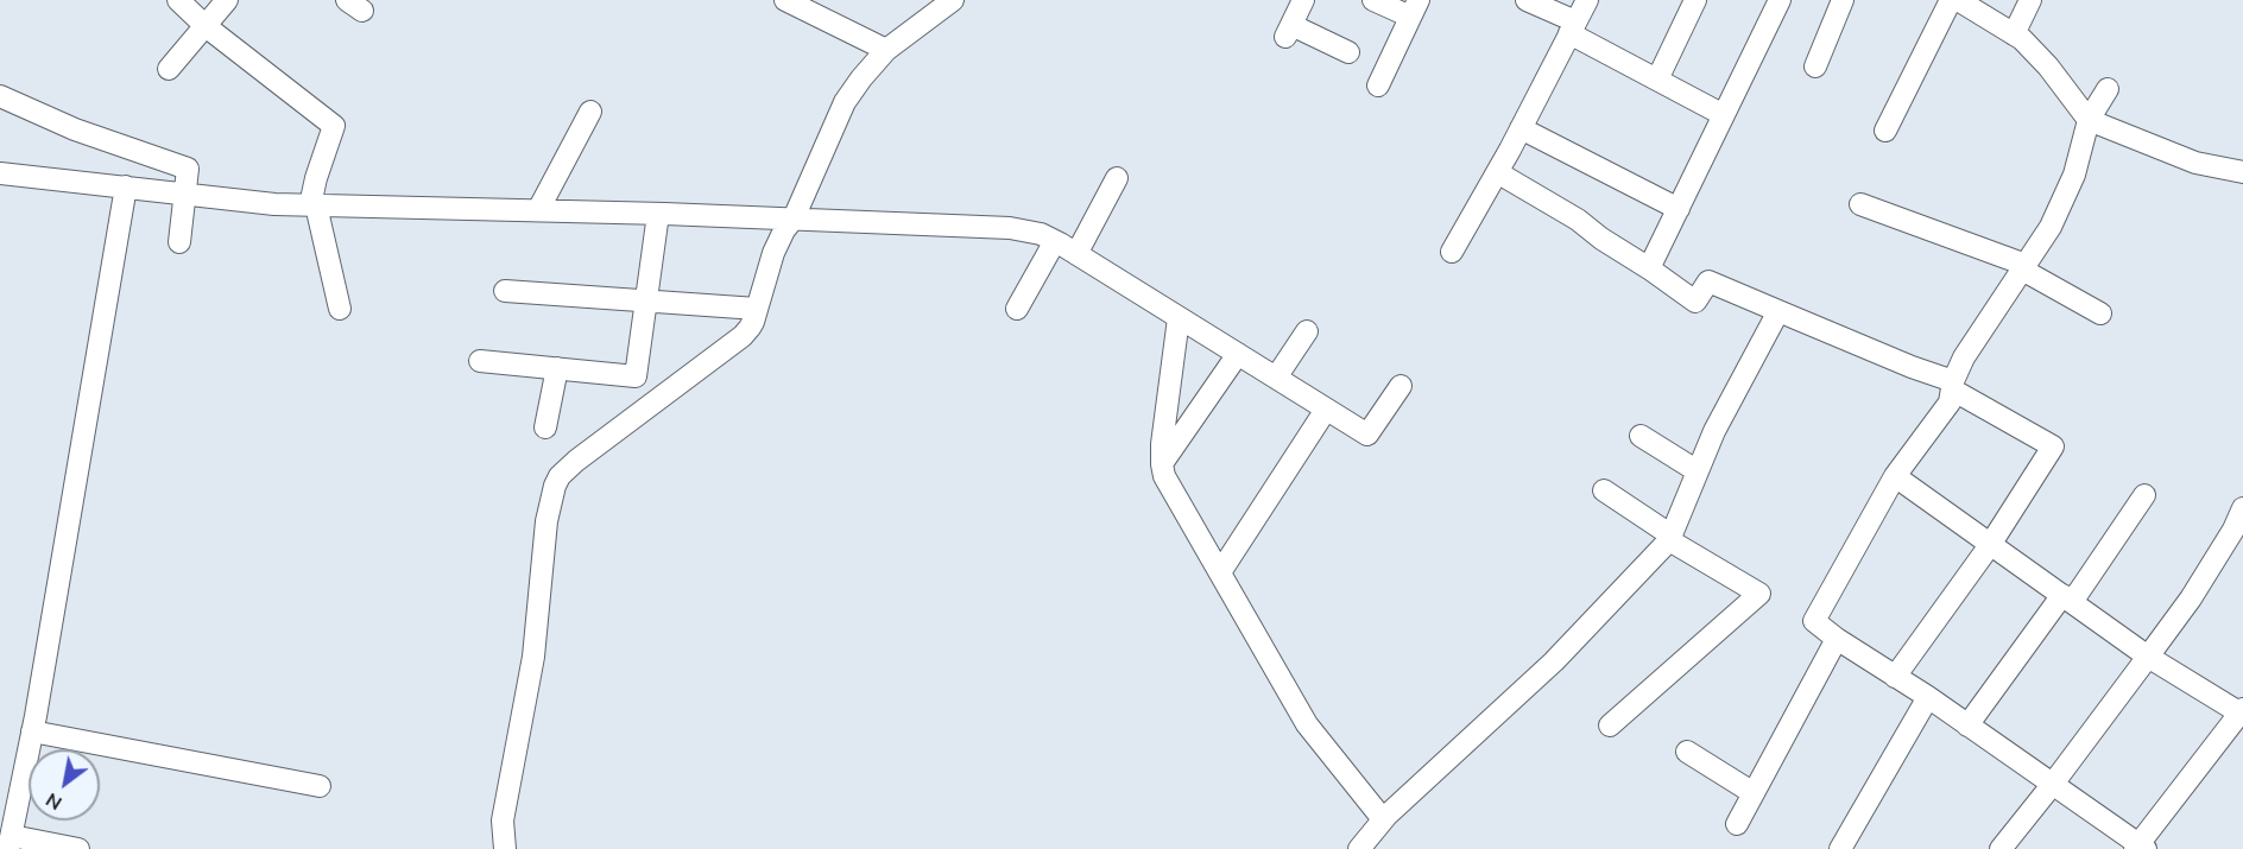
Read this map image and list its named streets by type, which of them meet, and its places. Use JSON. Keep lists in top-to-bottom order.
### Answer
{
  "north": "bottom left"
}
